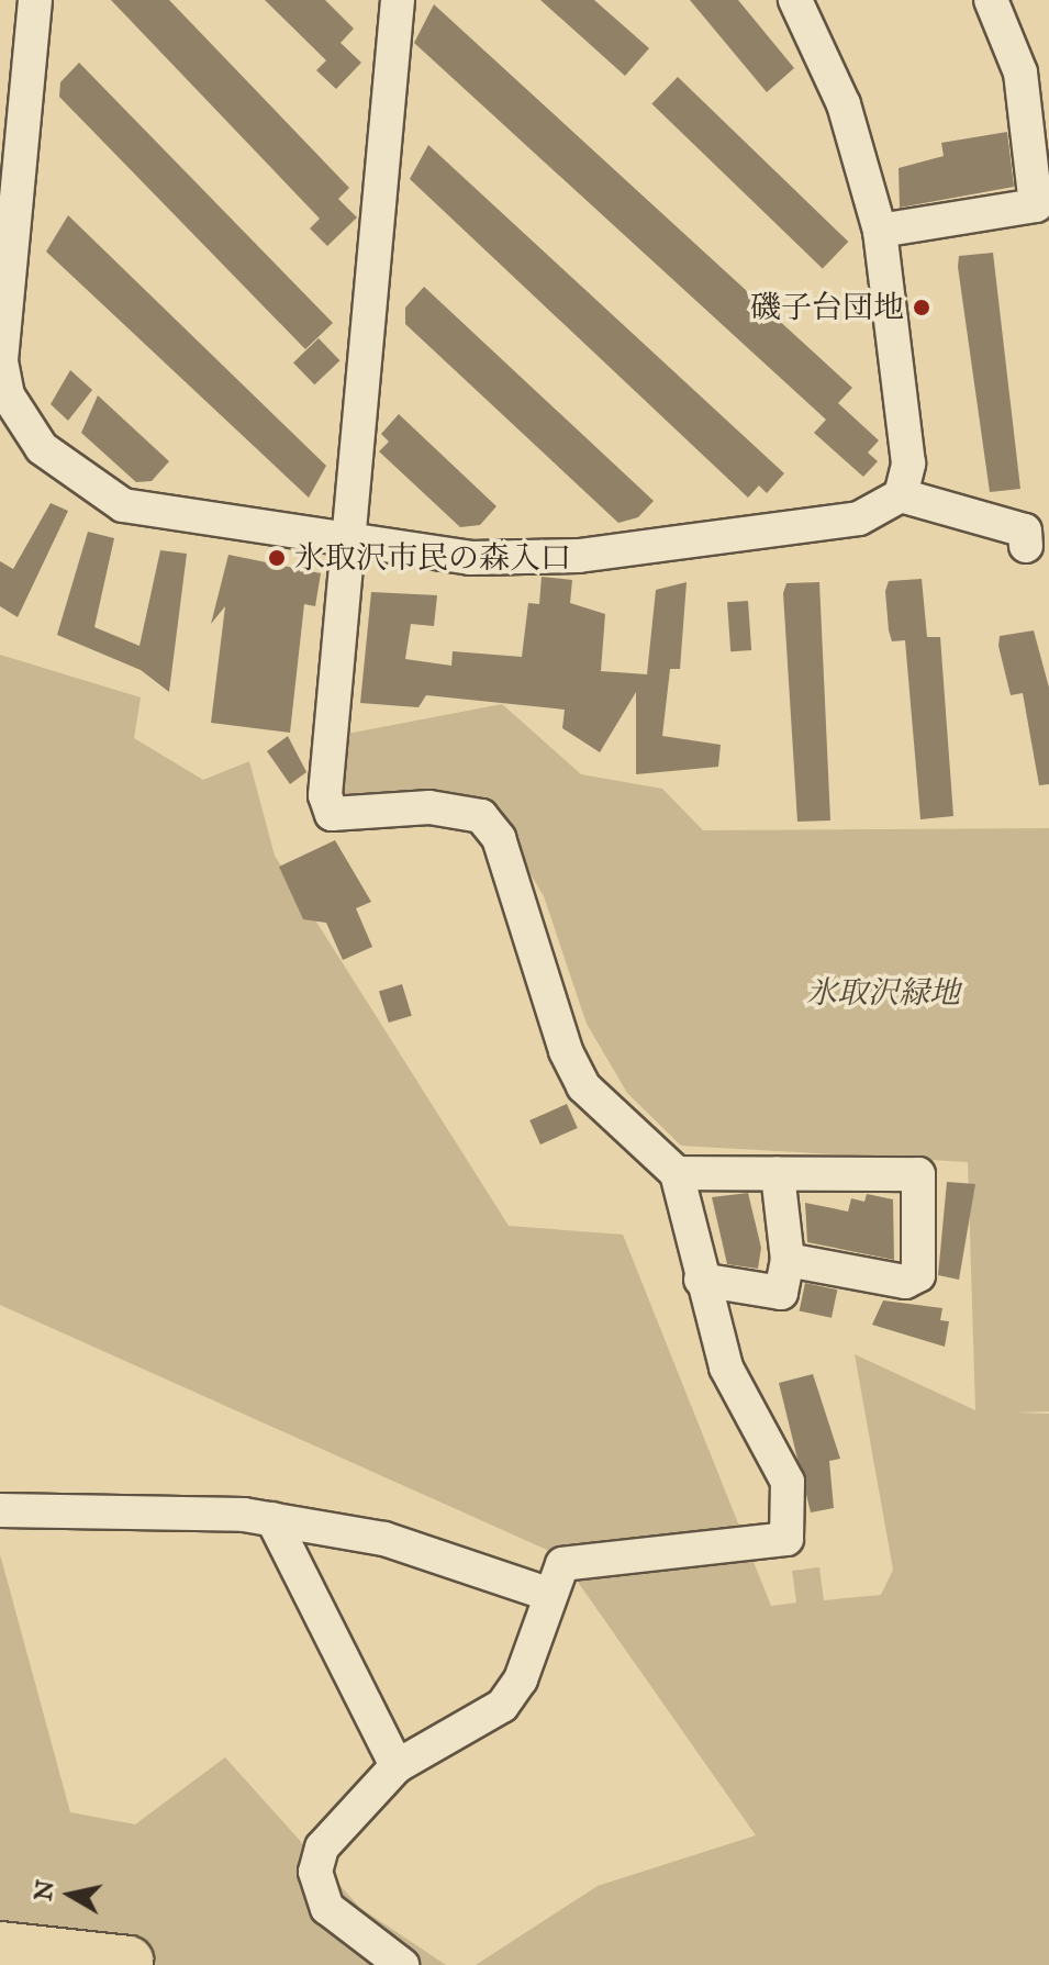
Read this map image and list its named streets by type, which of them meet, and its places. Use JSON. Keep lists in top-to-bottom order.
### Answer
{
  "parks": ["氷取沢緑地"],
  "places": ["磯子台団地", "氷取沢市民の森入口"],
  "north": "left"
}
